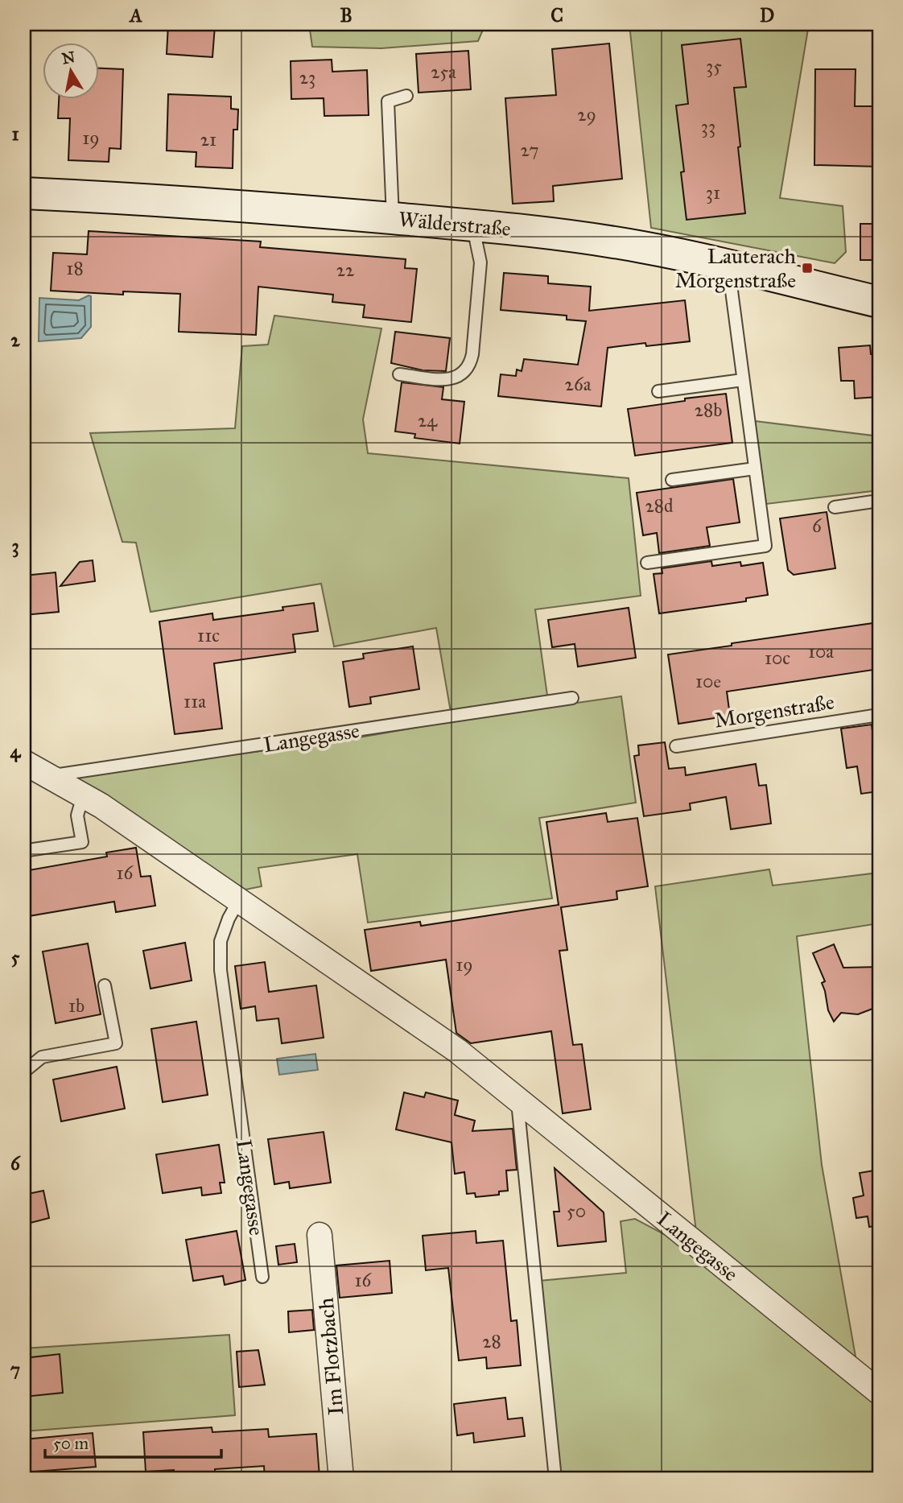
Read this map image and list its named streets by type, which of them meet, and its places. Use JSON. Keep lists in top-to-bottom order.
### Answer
{
  "streets": {
    "main road": ["Wälderstraße"],
    "street": ["Langegasse", "Im Flotzbach"],
    "lane": ["Morgenstraße"]
  },
  "places": {
    "transit": ["Lauterach Morgenstraße"]
  },
  "house_numbers": [
    "35",
    "25a",
    "23",
    "29",
    "33",
    "19",
    "21",
    "27",
    "31",
    "18",
    "22",
    "26a",
    "28b",
    "24",
    "28d",
    "6",
    "11c",
    "10a",
    "10c",
    "10e",
    "11a",
    "16",
    "19",
    "1b",
    "50",
    "16",
    "28"
  ],
  "scale_bar": "50 m",
  "north": "top",
  "grid": {
    "columns": [
      "A",
      "B",
      "C",
      "D"
    ],
    "rows": [
      "1",
      "2",
      "3",
      "4",
      "5",
      "6",
      "7"
    ]
  }
}
